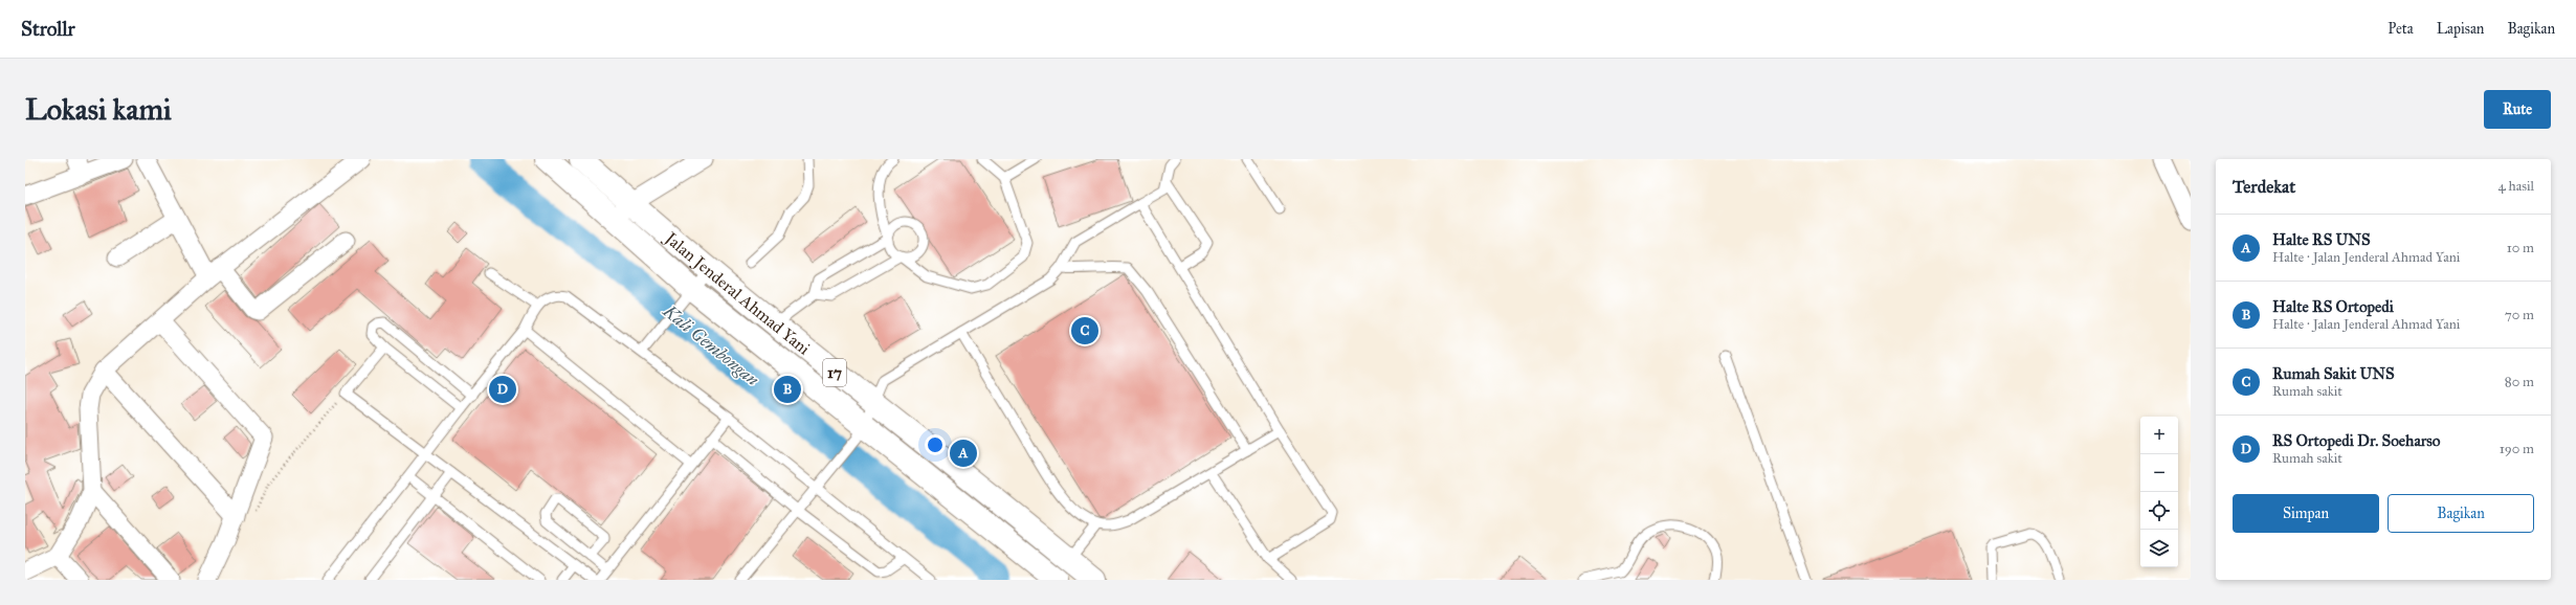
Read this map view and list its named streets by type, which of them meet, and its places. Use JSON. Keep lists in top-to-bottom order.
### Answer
{
  "streets": {
    "highway": ["Jalan Jenderal Ahmad Yani", "17"]
  },
  "water": ["Kali Gembongan"],
  "page": {
    "header": "Strollr",
    "nav": ["Peta", "Lapisan", "Bagikan"],
    "buttons": [
      "Rute",
      ["Simpan", "Bagikan"]
    ],
    "title": "Lokasi kami",
    "heading": ["Terdekat", "4 hasil"],
    "list": [
      {
        "mark": "A",
        "name": "Halte RS UNS",
        "note": "Halte · Jalan Jenderal Ahmad Yani",
        "value": "10 m"
      },
      {
        "mark": "B",
        "name": "Halte RS Ortopedi",
        "note": "Halte · Jalan Jenderal Ahmad Yani",
        "value": "70 m"
      },
      {
        "mark": "C",
        "name": "Rumah Sakit UNS",
        "note": "Rumah sakit",
        "value": "80 m"
      },
      {
        "mark": "D",
        "name": "RS Ortopedi Dr. Soeharso",
        "note": "Rumah sakit",
        "value": "190 m"
      }
    ],
    "pins": [
      "C",
      "B",
      "D",
      "A"
    ],
    "map_buttons": ["+", "−"]
  }
}
